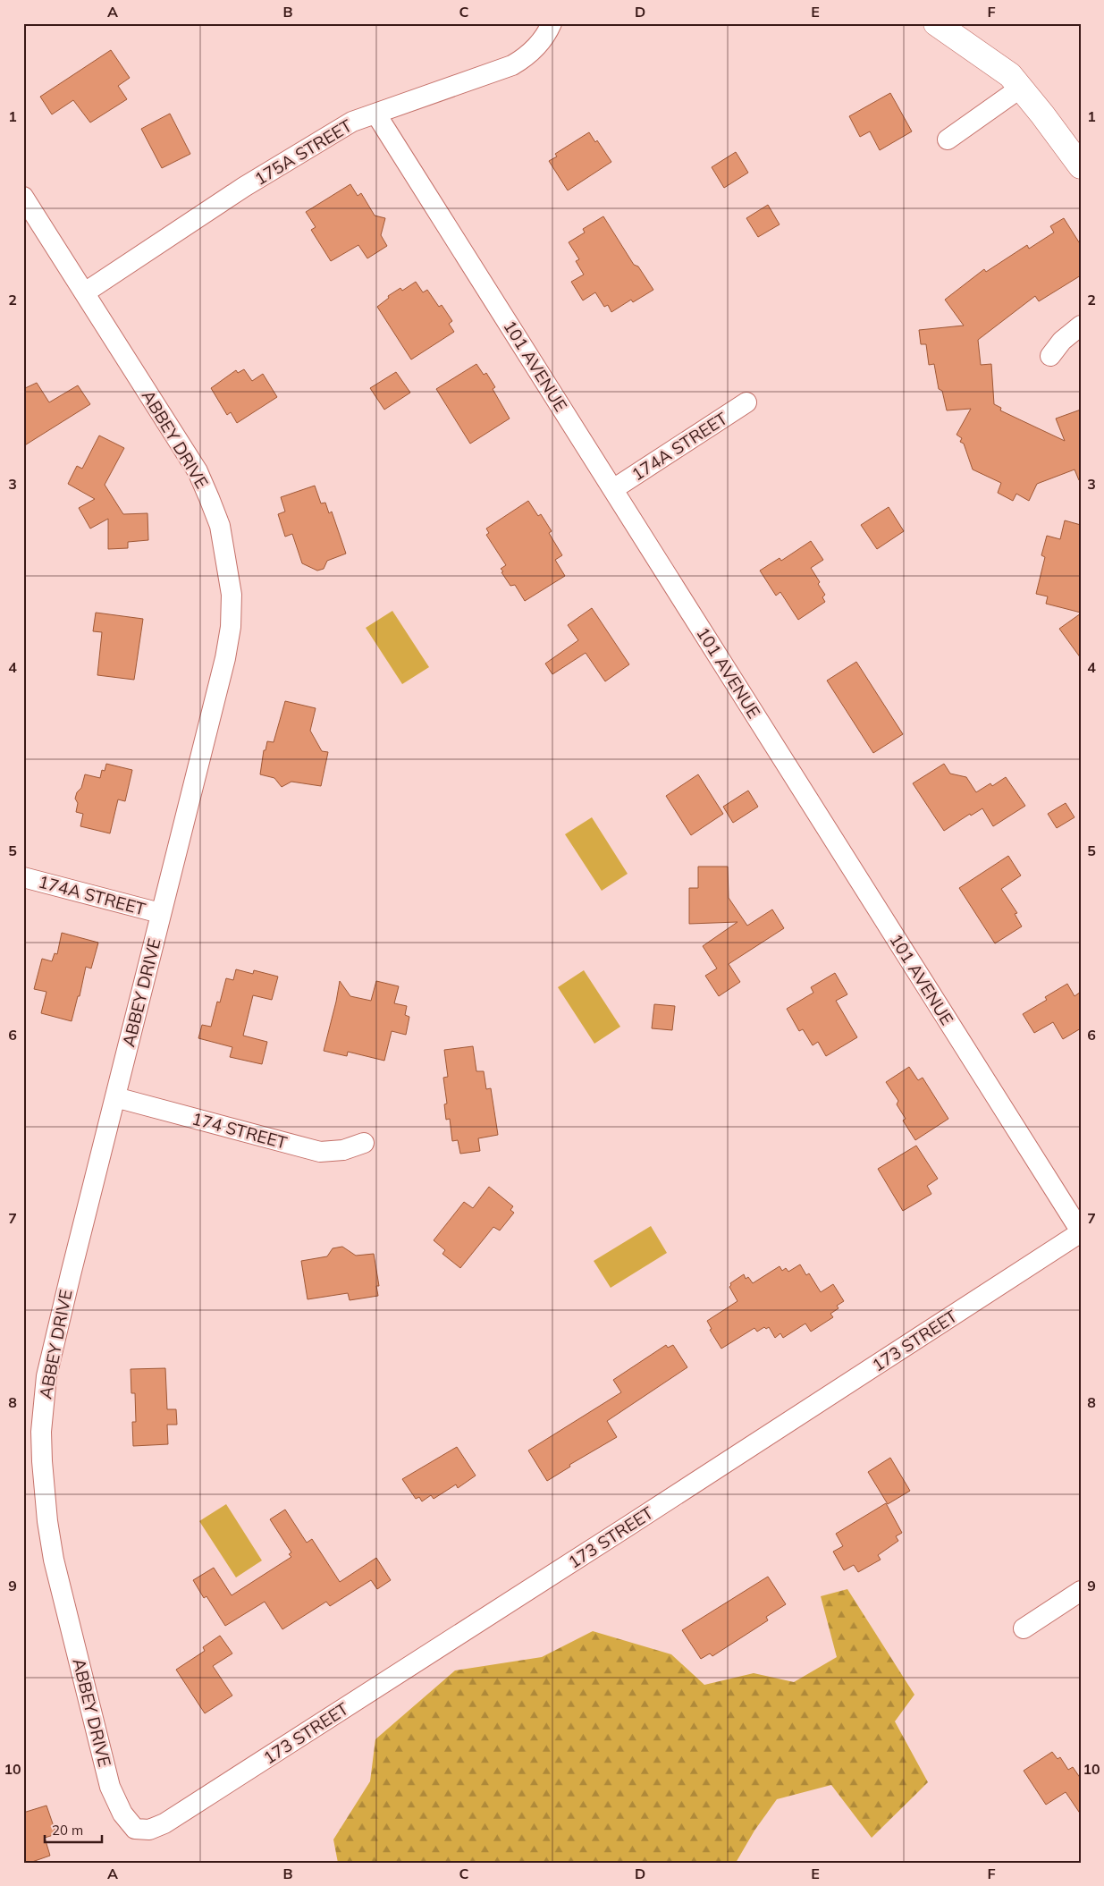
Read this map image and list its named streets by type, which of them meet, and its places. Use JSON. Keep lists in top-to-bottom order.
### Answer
{
  "streets": {
    "street": [
      "175A STREET",
      "101 AVENUE",
      "ABBEY DRIVE",
      "174A STREET",
      "174 STREET",
      "173 STREET"
    ]
  },
  "crossings": [
    ["175A STREET", "101 AVENUE"],
    ["175A STREET", "ABBEY DRIVE"],
    ["101 AVENUE", "174A STREET"],
    ["101 AVENUE", "173 STREET"],
    ["ABBEY DRIVE", "174A STREET"],
    ["ABBEY DRIVE", "174 STREET"],
    ["ABBEY DRIVE", "173 STREET"]
  ],
  "scale_bar": "20 m",
  "grid": {
    "columns": [
      "A",
      "B",
      "C",
      "D",
      "E",
      "F"
    ],
    "rows": [
      "1",
      "2",
      "3",
      "4",
      "5",
      "6",
      "7",
      "8",
      "9",
      "10"
    ]
  }
}
